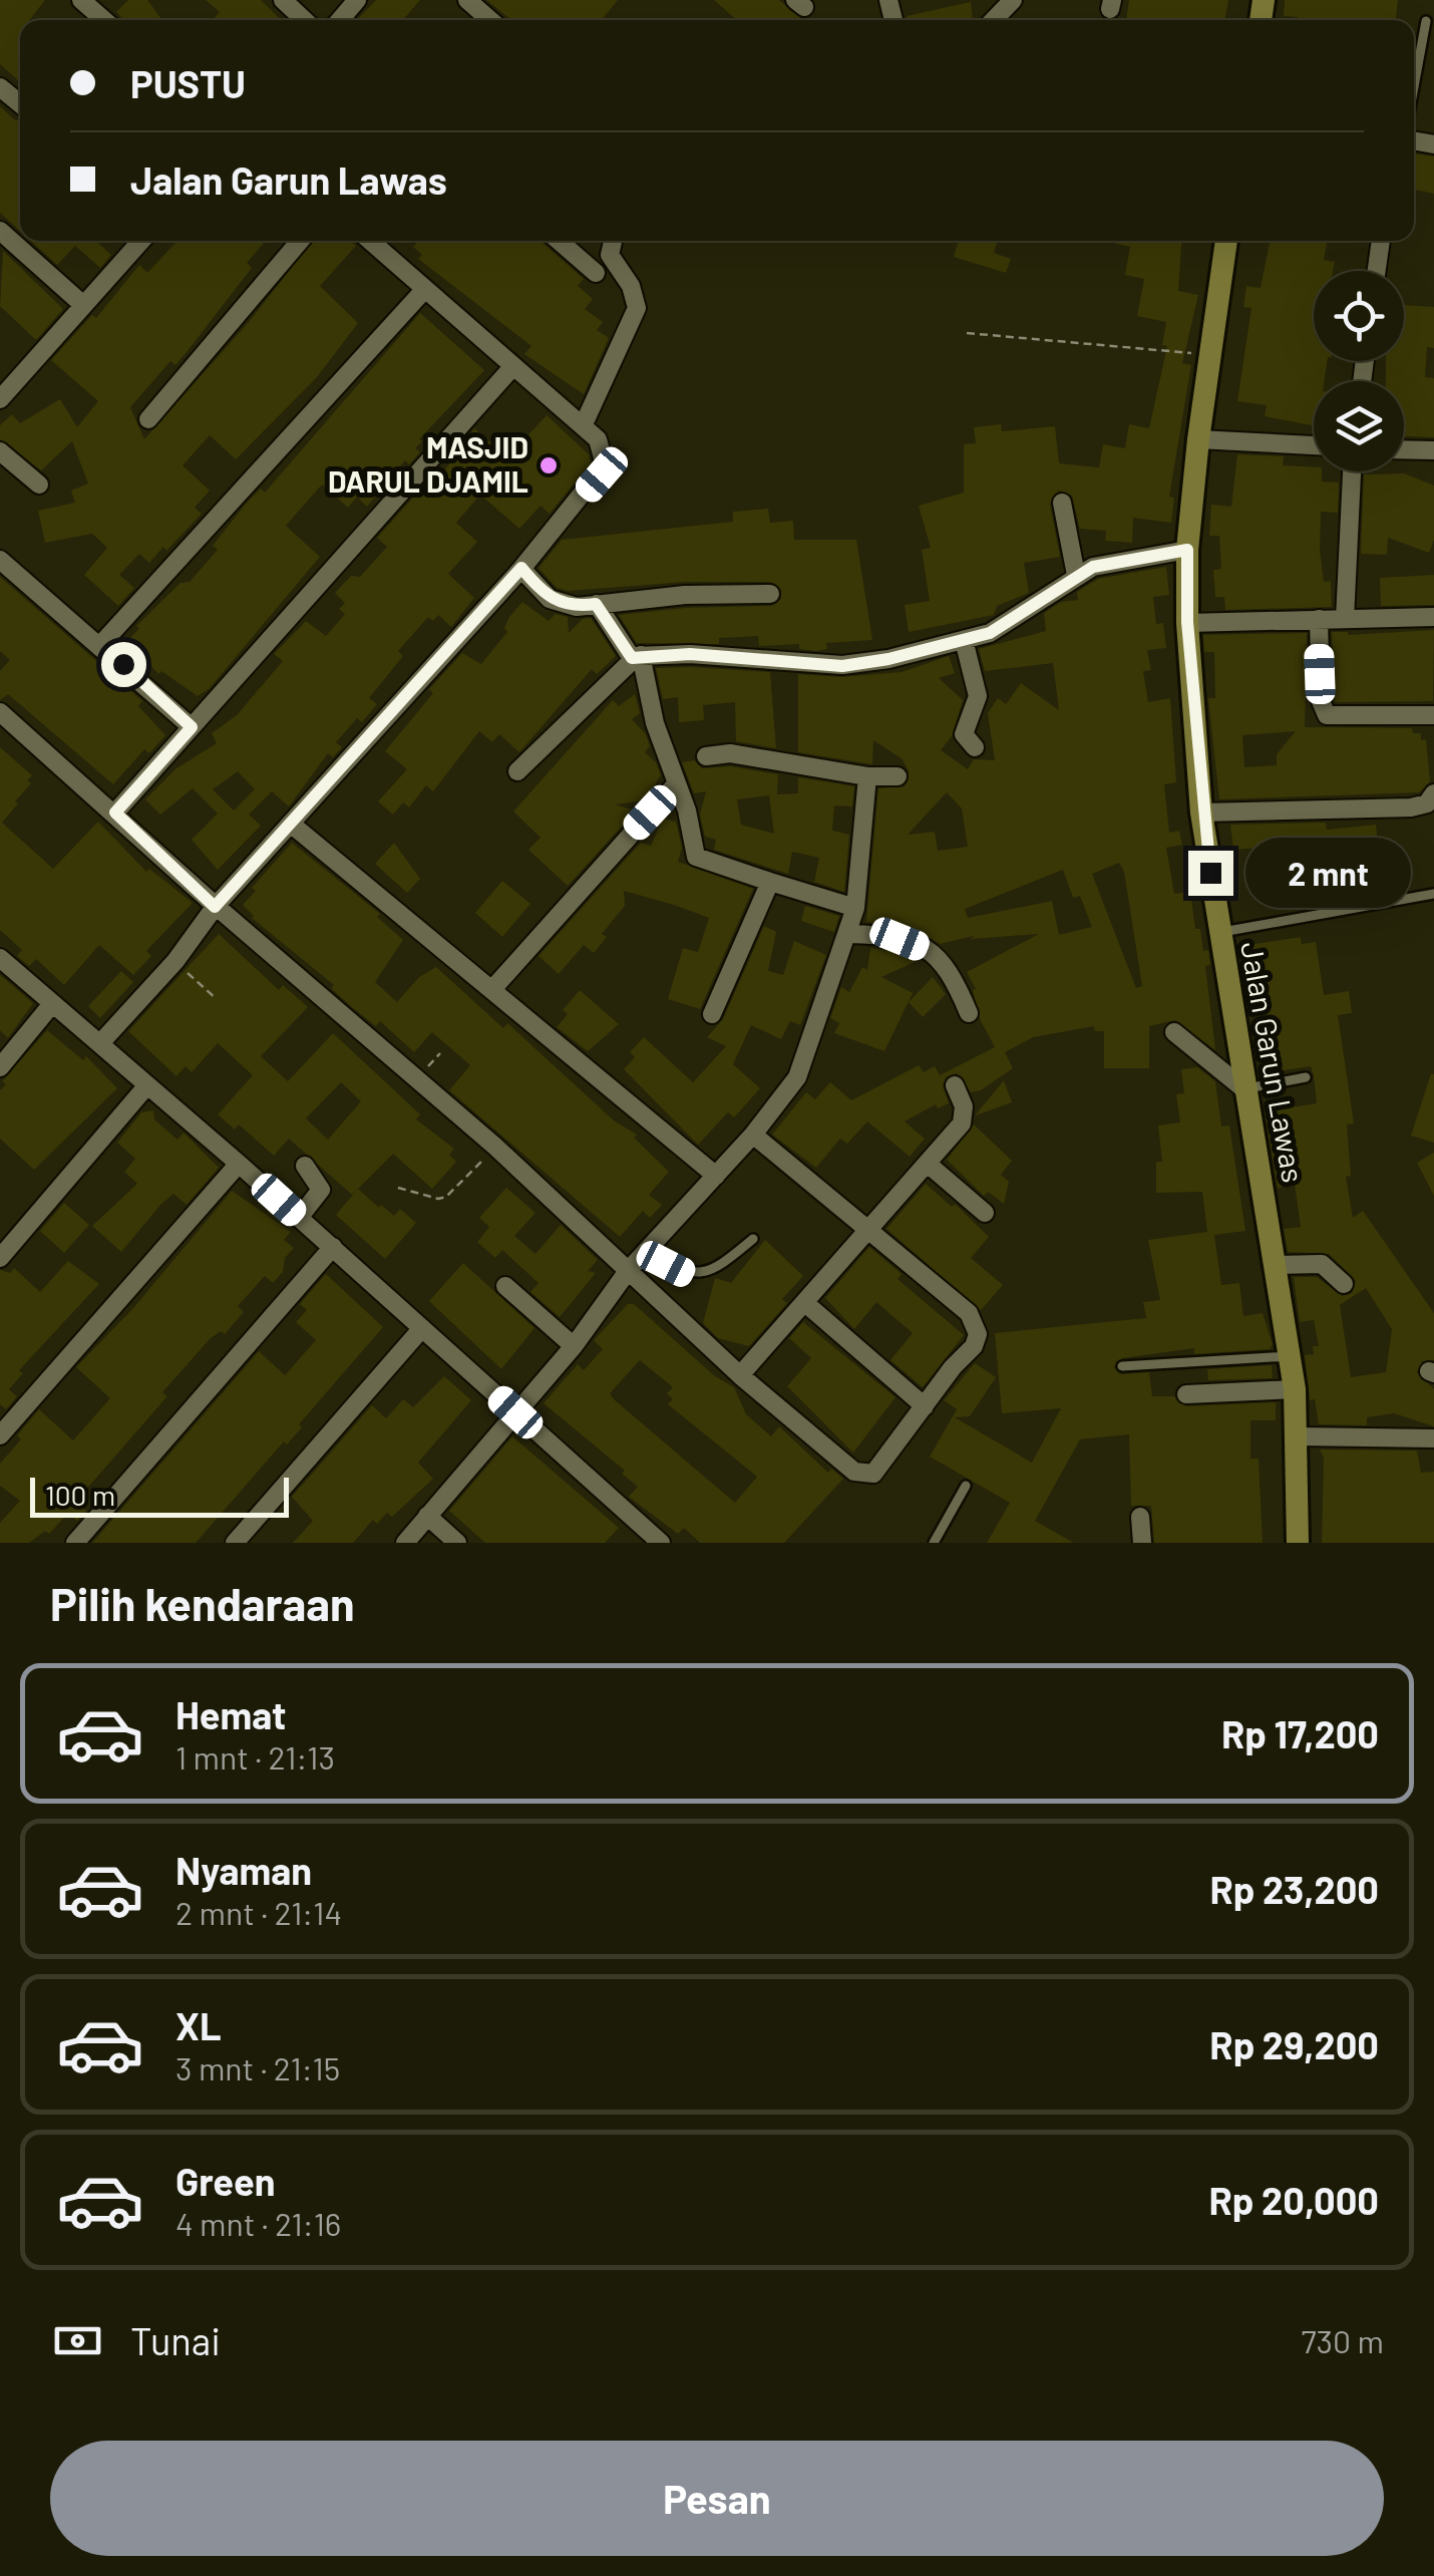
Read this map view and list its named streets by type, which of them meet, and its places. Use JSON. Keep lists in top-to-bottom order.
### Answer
{
  "streets": {
    "main road": ["Jalan Garun Lawas"]
  },
  "places": ["MASJID DARUL DJAMIL"],
  "scale_bar": "100 m",
  "page": {
    "banner": ["PUSTU", "Jalan Garun Lawas"],
    "bubble": "2 mnt",
    "scale": "100 m",
    "heading": "Pilih kendaraan",
    "list": [
      {
        "name": "Hemat",
        "note": "1 mnt · 21:13",
        "value": "Rp 17,200"
      },
      {
        "name": "Nyaman",
        "note": "2 mnt · 21:14",
        "value": "Rp 23,200"
      },
      {
        "name": "XL",
        "note": "3 mnt · 21:15",
        "value": "Rp 29,200"
      },
      {
        "name": "Green",
        "note": "4 mnt · 21:16",
        "value": "Rp 20,000"
      }
    ],
    "pay": ["Tunai", "730 m"],
    "buttons": "Pesan"
  }
}
